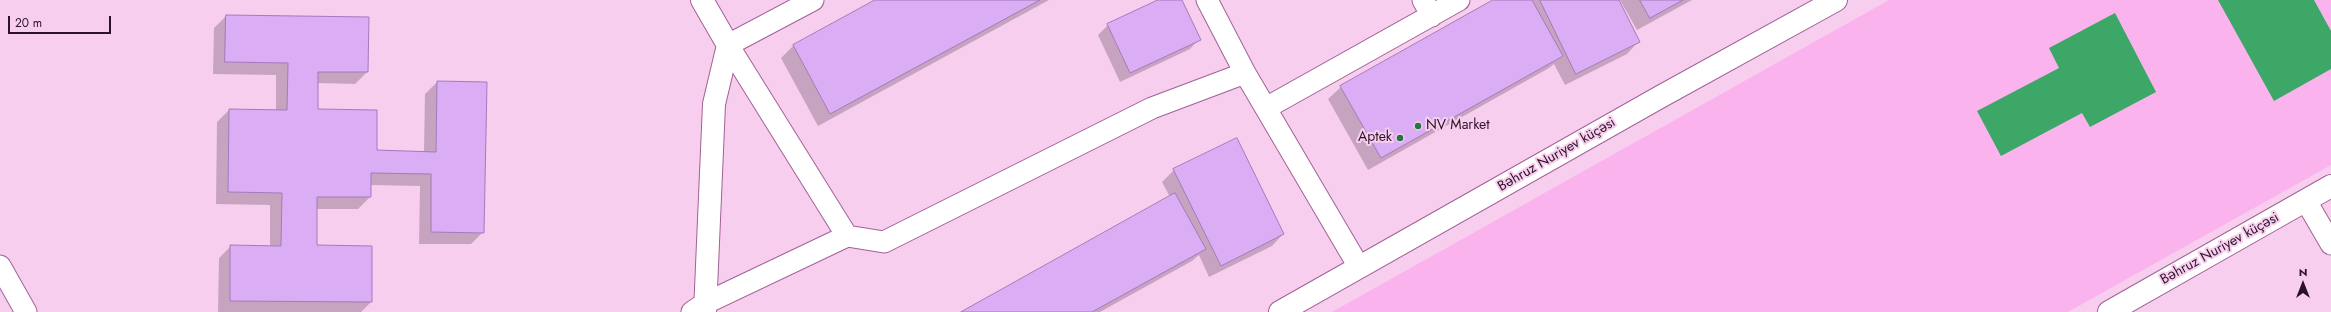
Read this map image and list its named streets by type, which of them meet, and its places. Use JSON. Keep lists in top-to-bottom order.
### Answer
{
  "streets": {
    "street": ["Bəhruz Nuriyev küçəsi"]
  },
  "places": ["NV Market", "Aptek"],
  "scale_bar": "20 m",
  "north": "top"
}
